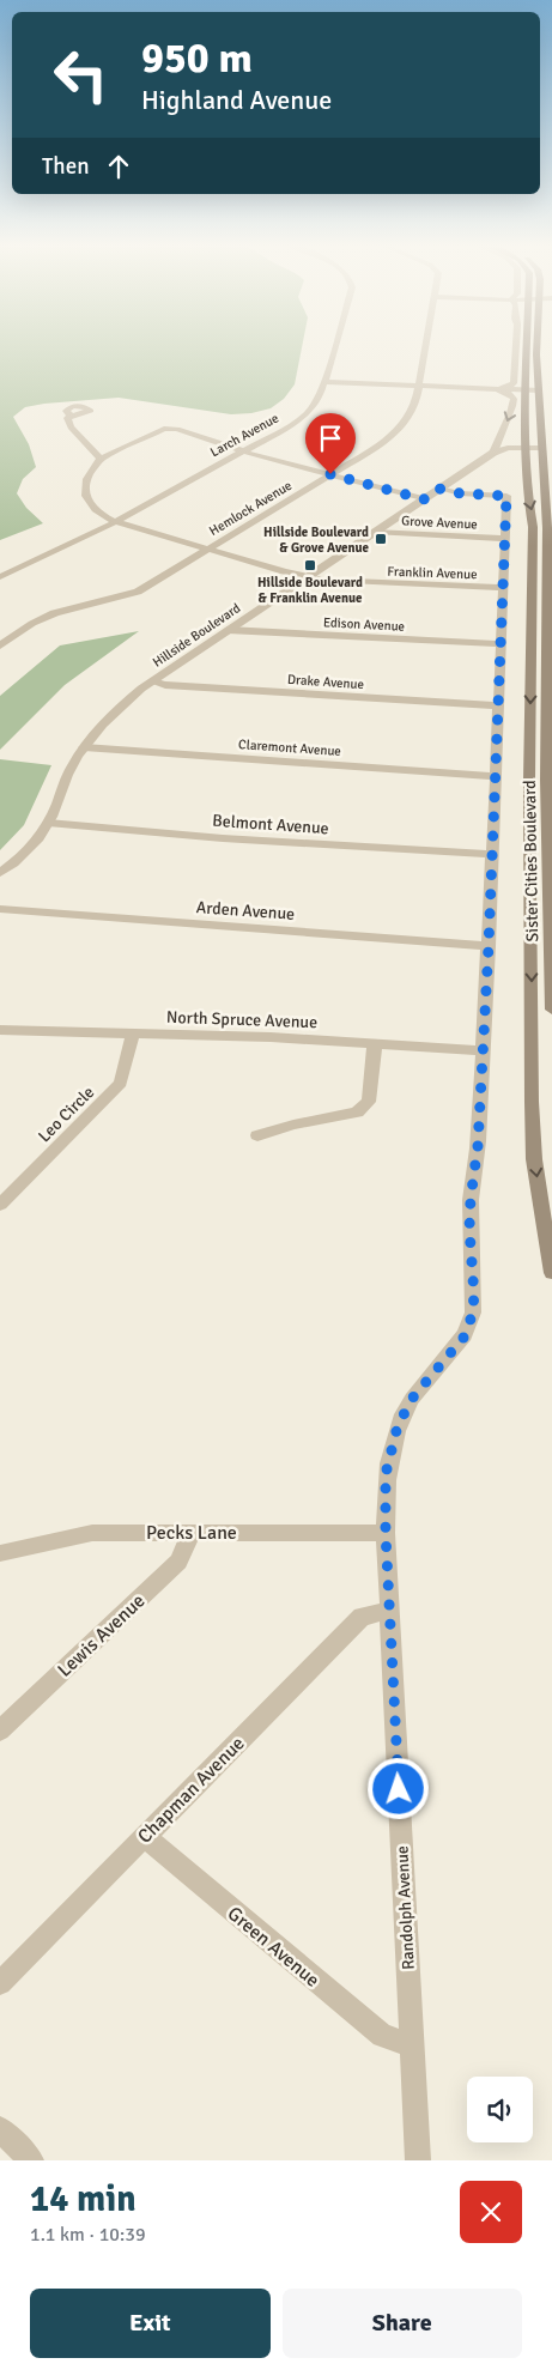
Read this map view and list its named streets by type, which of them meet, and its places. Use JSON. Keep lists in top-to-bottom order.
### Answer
{
  "streets": {
    "main road": ["Sister Cities Boulevard"],
    "street": [
      "Larch Avenue",
      "Hemlock Avenue",
      "Grove Avenue",
      "Franklin Avenue",
      "Edison Avenue",
      "Hillside Boulevard",
      "Drake Avenue",
      "Claremont Avenue",
      "Belmont Avenue",
      "Arden Avenue",
      "North Spruce Avenue",
      "Leo Circle",
      "Pecks Lane",
      "Lewis Avenue",
      "Chapman Avenue",
      "Randolph Avenue",
      "Green Avenue"
    ]
  },
  "crossings": [
    ["Larch Avenue", "Franklin Avenue"],
    ["Hemlock Avenue", "Franklin Avenue"],
    ["Grove Avenue", "Hillside Boulevard"],
    ["Grove Avenue", "Randolph Avenue"],
    ["Franklin Avenue", "Hillside Boulevard"],
    ["Franklin Avenue", "Randolph Avenue"],
    ["Edison Avenue", "Hillside Boulevard"],
    ["Edison Avenue", "Randolph Avenue"],
    ["Hillside Boulevard", "Drake Avenue"],
    ["Hillside Boulevard", "Claremont Avenue"],
    ["Hillside Boulevard", "Belmont Avenue"],
    ["Hillside Boulevard", "Sister Cities Boulevard"],
    ["Hillside Boulevard", "Randolph Avenue"],
    ["Drake Avenue", "Randolph Avenue"],
    ["Claremont Avenue", "Randolph Avenue"],
    ["Belmont Avenue", "Randolph Avenue"],
    ["Arden Avenue", "Randolph Avenue"],
    ["North Spruce Avenue", "Leo Circle"],
    ["North Spruce Avenue", "Randolph Avenue"],
    ["Pecks Lane", "Lewis Avenue"],
    ["Pecks Lane", "Randolph Avenue"],
    ["Chapman Avenue", "Randolph Avenue"],
    ["Chapman Avenue", "Green Avenue"],
    ["Randolph Avenue", "Green Avenue"]
  ],
  "places": {
    "transit": ["Hillside Boulevard & Grove Avenue", "Hillside Boulevard & Franklin Avenue"]
  },
  "page": {
    "turn": ["950 m", "Highland Avenue"],
    "then": "Then",
    "heading": ["14 min", "1.1 km · 10:39"],
    "buttons": ["Exit", "Share"]
  }
}
